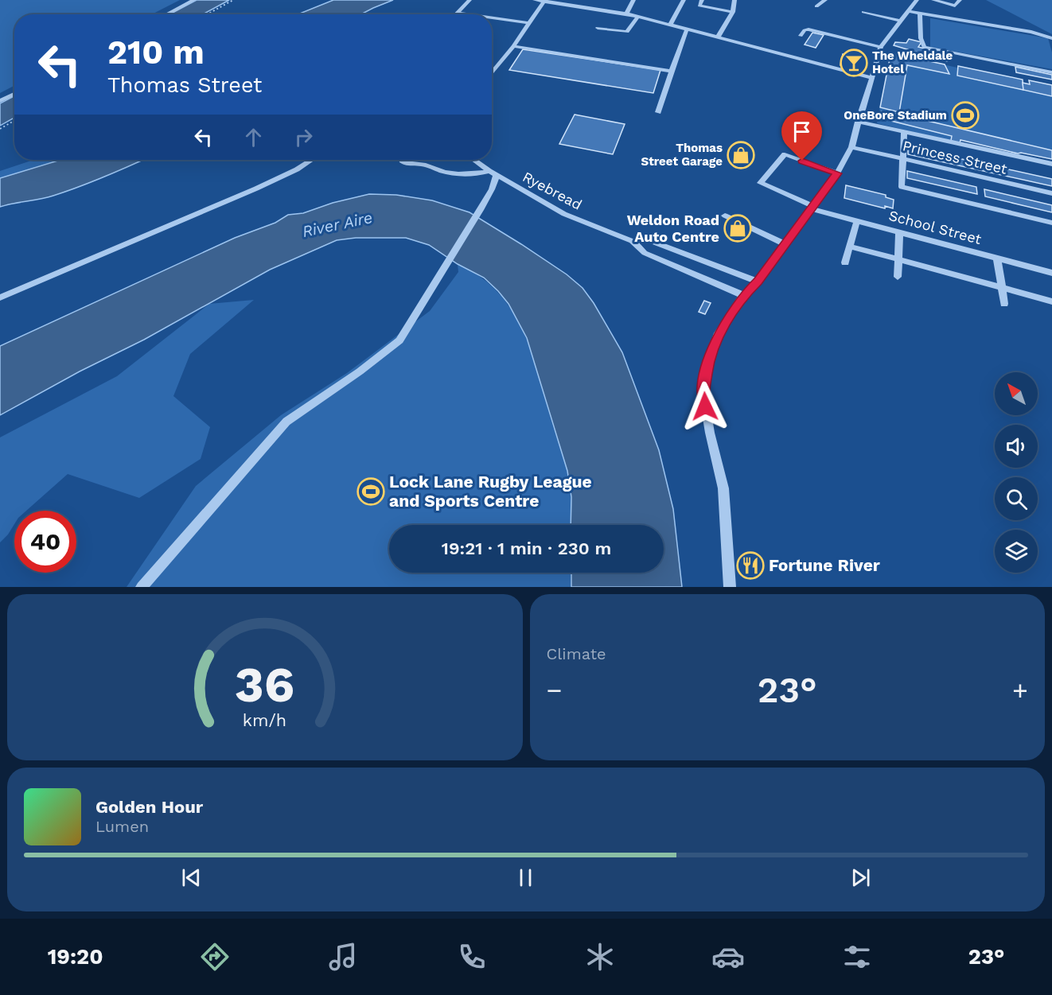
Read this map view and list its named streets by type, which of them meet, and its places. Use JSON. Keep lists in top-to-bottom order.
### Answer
{
  "streets": {
    "street": ["Princess Street", "Ryebread", "School Street"]
  },
  "water": ["River Aire"],
  "places": {
    "bar": ["The Wheldale Hotel"],
    "sports": ["OneBore Stadium", "Lock Lane Rugby League and Sports Centre"],
    "shop": ["Thomas Street Garage", "Weldon Road Auto Centre"],
    "restaurant": ["Fortune River"]
  },
  "north": "top left",
  "page": {
    "turn": ["210 m", "Thomas Street"],
    "limit": "40",
    "trip": "19:21 · 1 min · 230 m",
    "tile": "Climate",
    "heat": ["−", "23°", "+"],
    "song": ["Golden Hour", "Lumen"],
    "tabs": ["19:20", "23°"],
    "gauge": ["36", "km/h"]
  }
}
